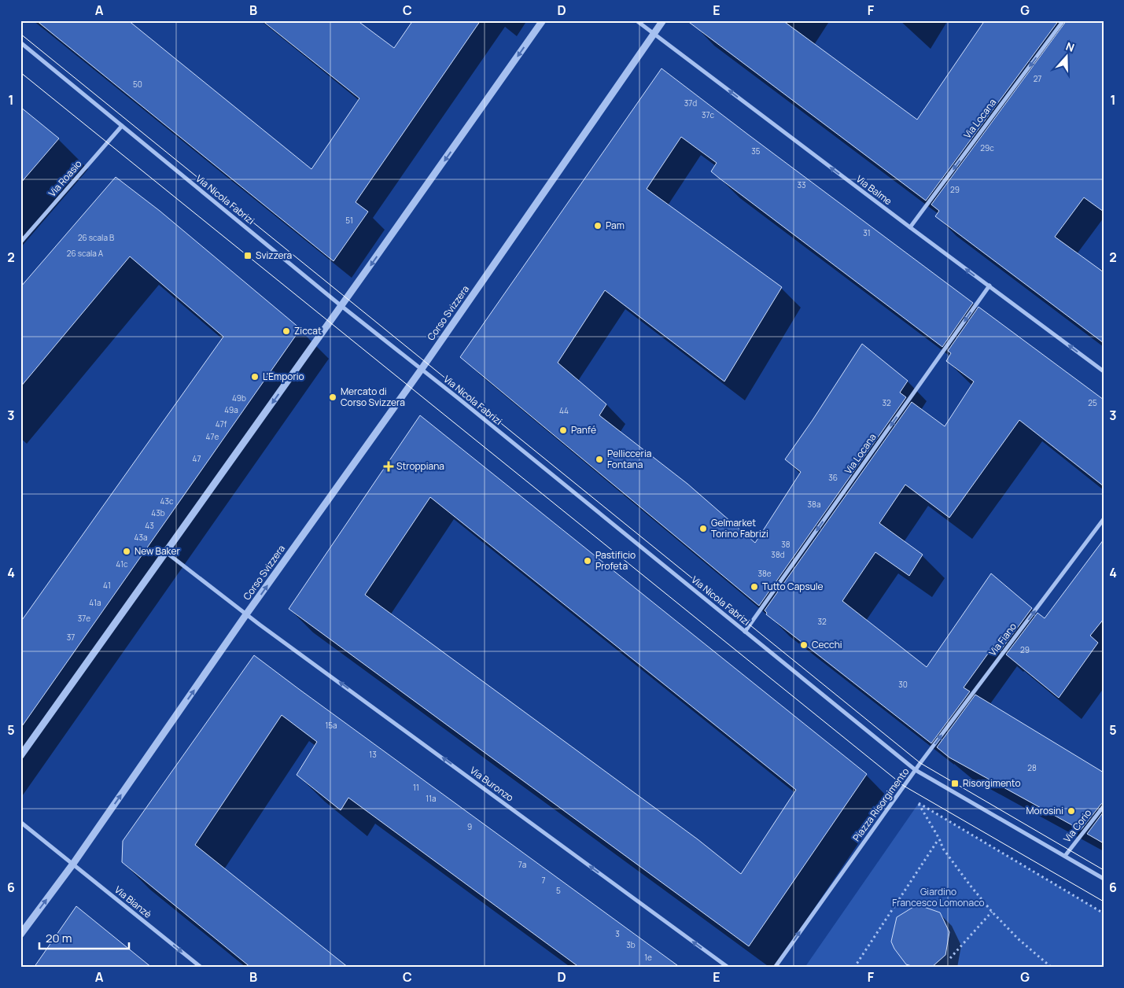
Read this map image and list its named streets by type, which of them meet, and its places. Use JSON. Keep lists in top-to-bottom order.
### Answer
{
  "streets": {
    "street": [
      "Via Locana",
      "Via Roasio",
      "Via Balme",
      "Via Nicola Fabrizi",
      "Corso Svizzera",
      "Via Fiano",
      "Via Buronzo",
      "Piazza Risorgimento",
      "Via Corio",
      "Via Bianzè"
    ]
  },
  "crossings": [
    ["Via Locana", "Via Balme"],
    ["Via Locana", "Via Nicola Fabrizi"],
    ["Via Roasio", "Via Nicola Fabrizi"],
    ["Via Balme", "Corso Svizzera"],
    ["Via Nicola Fabrizi", "Corso Svizzera"],
    ["Via Nicola Fabrizi", "Via Fiano"],
    ["Via Nicola Fabrizi", "Piazza Risorgimento"],
    ["Corso Svizzera", "Via Buronzo"],
    ["Corso Svizzera", "Via Bianzè"],
    ["Via Fiano", "Piazza Risorgimento"],
    ["Piazza Risorgimento", "Via Corio"]
  ],
  "one_way": [
    "Via Locana",
    "Via Balme",
    "Corso Svizzera",
    "Via Fiano",
    "Via Buronzo",
    "Piazza Risorgimento",
    "Via Bianzè"
  ],
  "parks": ["Giardino Francesco Lomonaco"],
  "places": {
    "other": [
      "Pam",
      "Ziccat",
      "L'Emporio",
      "Mercato di Corso Svizzera",
      "Panfé",
      "Pellicceria Fontana",
      "Gelmarket Torino Fabrizi",
      "New Baker",
      "Pastificio Profeta",
      "Tutto Capsule",
      "Cecchi",
      "Morosini"
    ],
    "transit": ["Svizzera", "Risorgimento"],
    "health": ["Stroppiana"]
  },
  "house_numbers": [
    "27",
    "50",
    "37d",
    "37c",
    "29c",
    "35",
    "33",
    "29",
    "51",
    "31",
    "26 scala B",
    "26 scala A",
    "49b",
    "32",
    "25",
    "49a",
    "44",
    "47f",
    "47e",
    "47",
    "36",
    "43c",
    "38a",
    "43b",
    "43",
    "43a",
    "38",
    "38d",
    "41c",
    "38e",
    "41",
    "41a",
    "37e",
    "32",
    "37",
    "29",
    "30",
    "15a",
    "13",
    "28",
    "11",
    "11a",
    "9",
    "7a",
    "7",
    "5",
    "3",
    "3b",
    "1e"
  ],
  "scale_bar": "20 m",
  "north": "top",
  "grid": {
    "columns": [
      "A",
      "B",
      "C",
      "D",
      "E",
      "F",
      "G"
    ],
    "rows": [
      "1",
      "2",
      "3",
      "4",
      "5",
      "6"
    ]
  }
}
